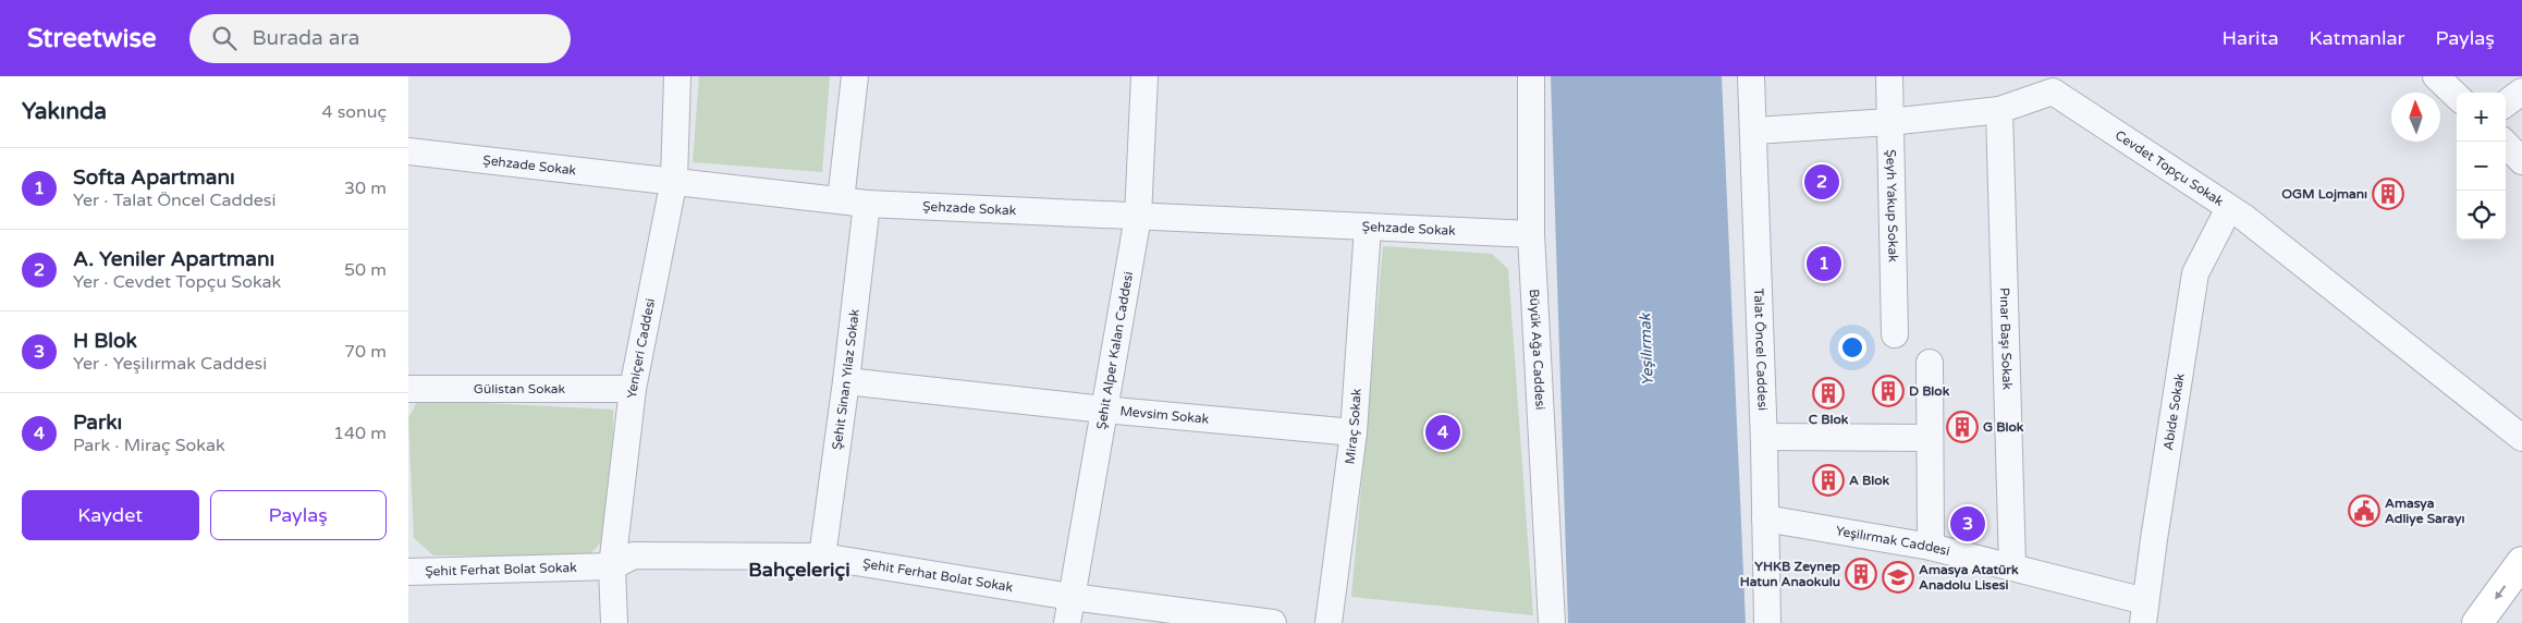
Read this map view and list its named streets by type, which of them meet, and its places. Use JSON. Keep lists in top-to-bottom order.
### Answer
{
  "streets": {
    "street": [
      "Şehzade Sokak",
      "Cevdet Topçu Sokak",
      "Şeyh Yakup Sokak",
      "Pınar Başı Sokak",
      "Yeniçeri Caddesi",
      "Büyük Ağa Caddesi",
      "Talat Öncel Caddesi",
      "Şehit Alper Kalan Caddesi",
      "Şehit Sinan Yılaz Sokak",
      "Gülistan Sokak",
      "Abide Sokak",
      "Mevsim Sokak",
      "Miraç Sokak",
      "Yeşilırmak Caddesi",
      "Şehit Ferhat Bolat Sokak"
    ]
  },
  "crossings": [
    ["Şehzade Sokak", "Yeniçeri Caddesi"],
    ["Şehzade Sokak", "Büyük Ağa Caddesi"],
    ["Şehzade Sokak", "Şehit Alper Kalan Caddesi"],
    ["Şehzade Sokak", "Şehit Sinan Yılaz Sokak"],
    ["Şehzade Sokak", "Miraç Sokak"],
    ["Cevdet Topçu Sokak", "Şeyh Yakup Sokak"],
    ["Cevdet Topçu Sokak", "Pınar Başı Sokak"],
    ["Cevdet Topçu Sokak", "Talat Öncel Caddesi"],
    ["Cevdet Topçu Sokak", "Abide Sokak"],
    ["Pınar Başı Sokak", "Yeşilırmak Caddesi"],
    ["Yeniçeri Caddesi", "Gülistan Sokak"],
    ["Yeniçeri Caddesi", "Şehit Ferhat Bolat Sokak"],
    ["Talat Öncel Caddesi", "Yeşilırmak Caddesi"],
    ["Şehit Alper Kalan Caddesi", "Mevsim Sokak"],
    ["Şehit Alper Kalan Caddesi", "Şehit Ferhat Bolat Sokak"],
    ["Şehit Sinan Yılaz Sokak", "Mevsim Sokak"],
    ["Şehit Sinan Yılaz Sokak", "Şehit Ferhat Bolat Sokak"],
    ["Abide Sokak", "Yeşilırmak Caddesi"],
    ["Mevsim Sokak", "Miraç Sokak"]
  ],
  "districts": ["Bahçeleriçi"],
  "water": ["Yeşilırmak"],
  "places": {
    "building": [
      "OGM Lojmanı",
      "D Blok",
      "C Blok",
      "G Blok",
      "A Blok",
      "YHKB Zeynep Hatun Anaokulu"
    ],
    "public building": ["Amasya Adliye Sarayı"],
    "school or university": ["Amasya Atatürk Anadolu Lisesi"]
  },
  "north": "top",
  "page": {
    "header": "Streetwise",
    "search": "Burada ara",
    "nav": ["Harita", "Katmanlar", "Paylaş"],
    "heading": ["Yakında", "4 sonuç"],
    "map_buttons": ["+", "−"],
    "list": [
      {
        "mark": "1",
        "name": "Softa Apartmanı",
        "note": "Yer · Talat Öncel Caddesi",
        "value": "30 m"
      },
      {
        "mark": "2",
        "name": "A. Yeniler Apartmanı",
        "note": "Yer · Cevdet Topçu Sokak",
        "value": "50 m"
      },
      {
        "mark": "3",
        "name": "H Blok",
        "note": "Yer · Yeşilırmak Caddesi",
        "value": "70 m"
      },
      {
        "mark": "4",
        "name": "Parkı",
        "note": "Park · Miraç Sokak",
        "value": "140 m"
      }
    ],
    "pins": [
      "2",
      "1",
      "4",
      "3"
    ],
    "buttons": ["Kaydet", "Paylaş"]
  }
}
